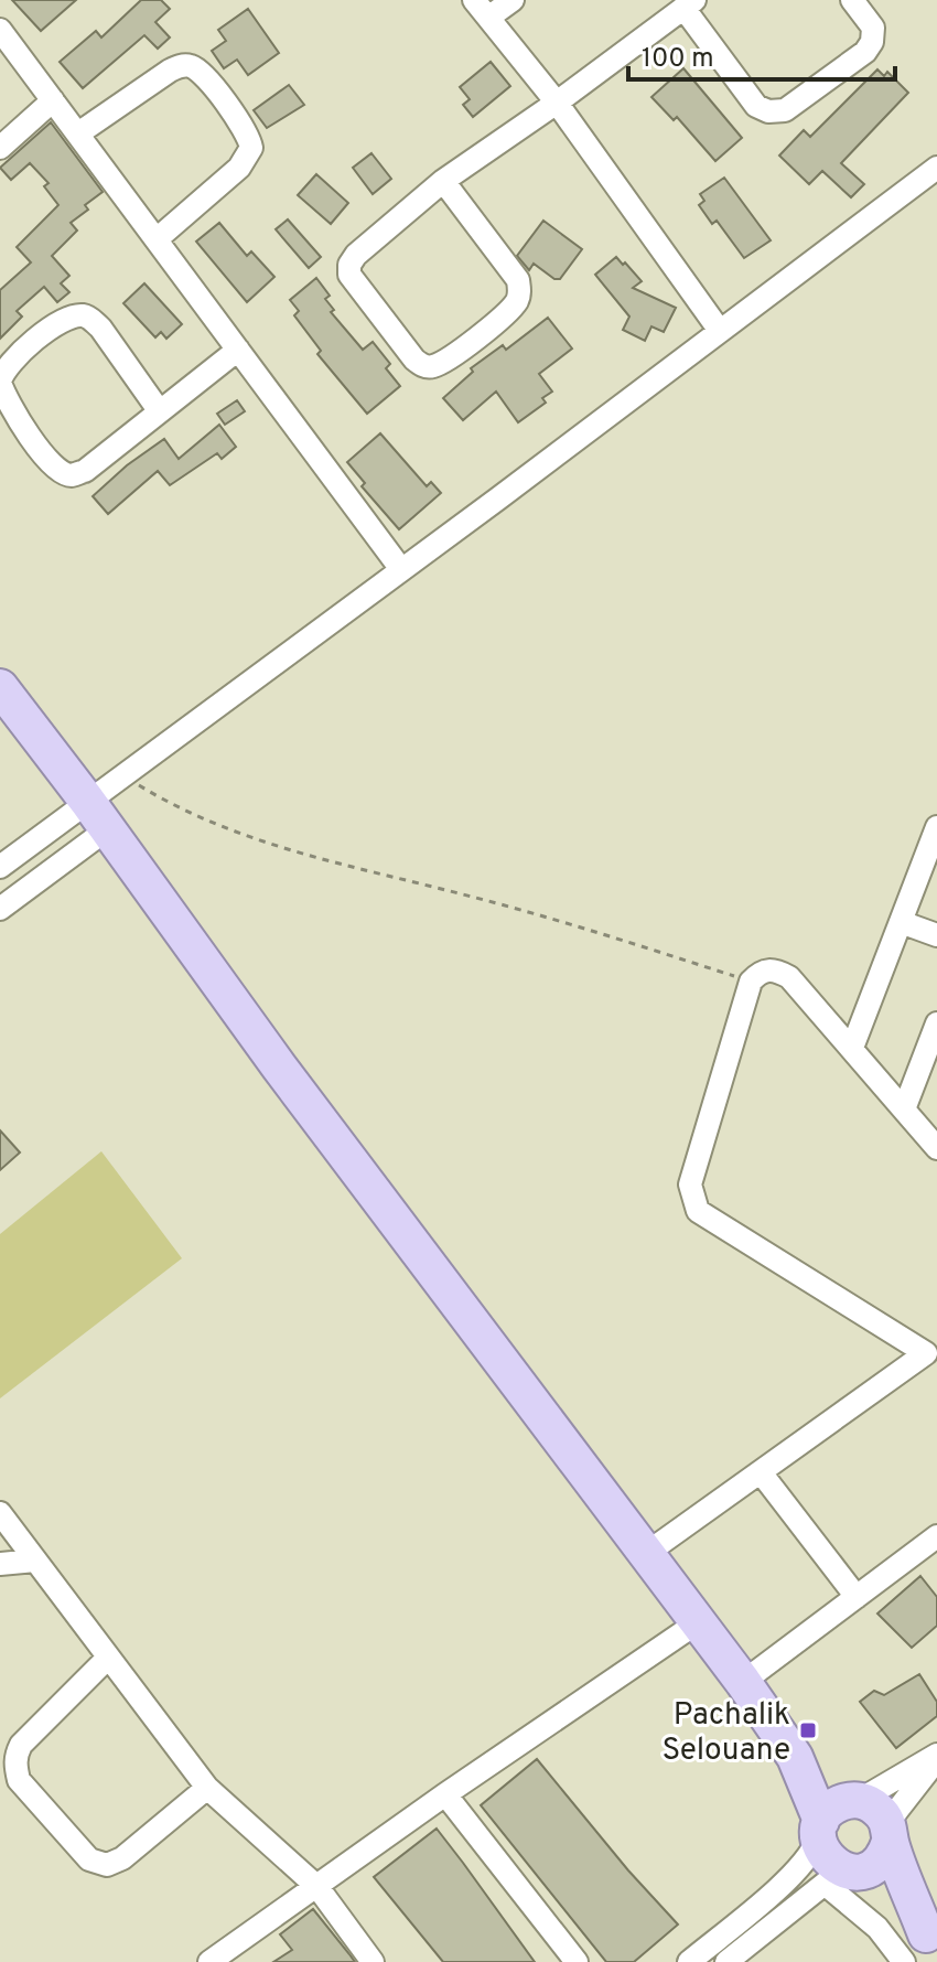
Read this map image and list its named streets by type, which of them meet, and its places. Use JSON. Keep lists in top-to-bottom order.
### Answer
{
  "places": {
    "transit": ["Pachalik Selouane"]
  },
  "scale_bar": "100 m"
}
